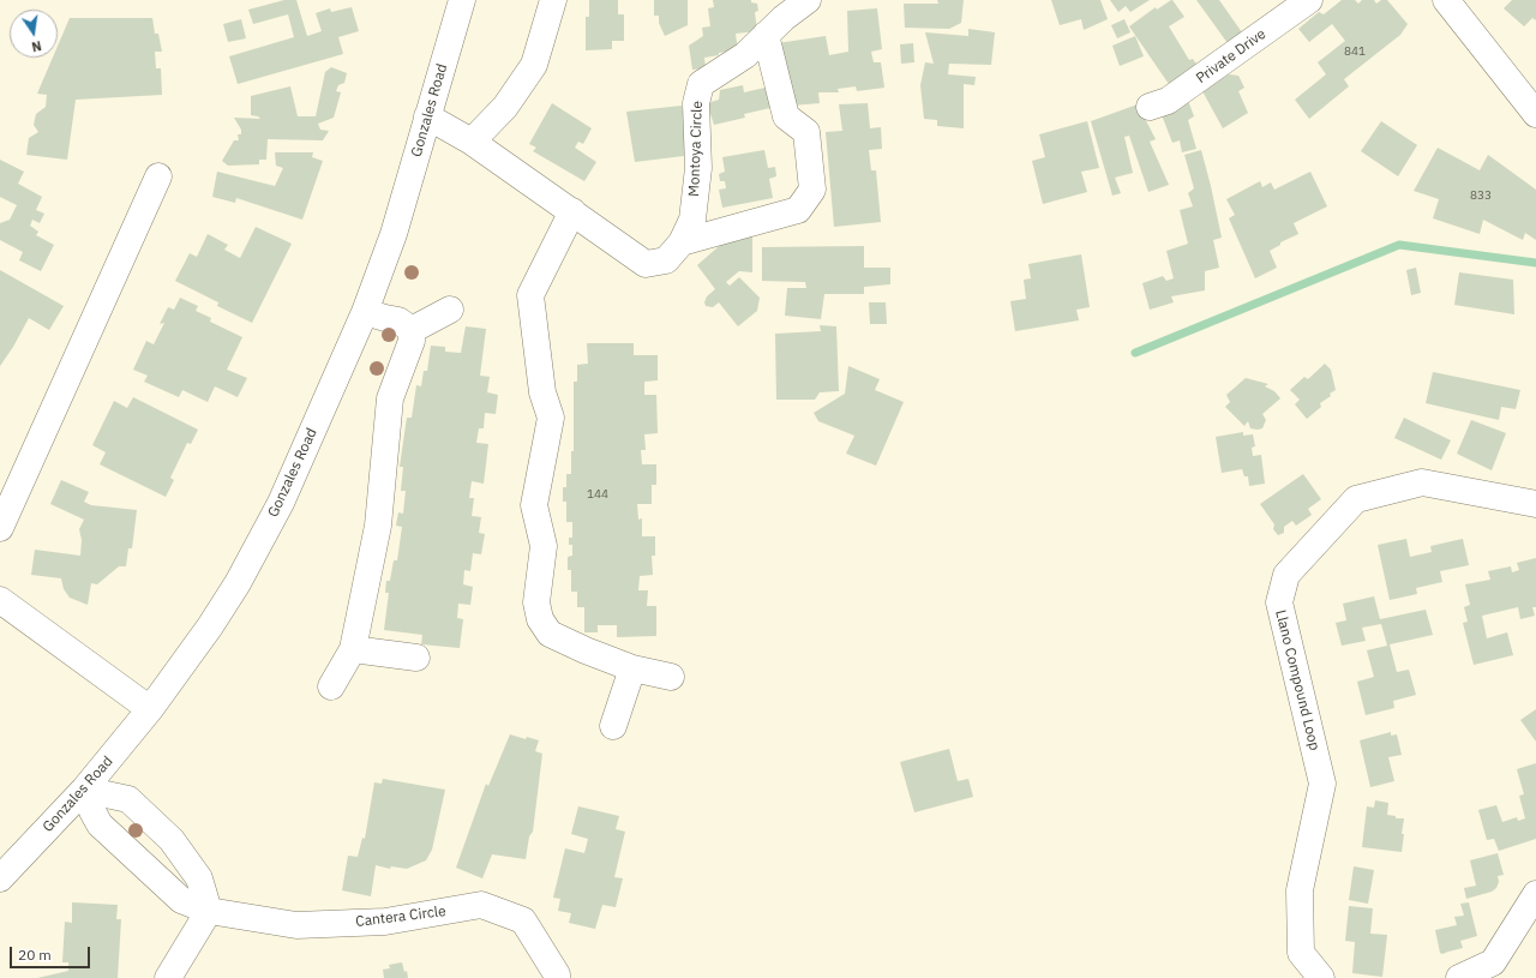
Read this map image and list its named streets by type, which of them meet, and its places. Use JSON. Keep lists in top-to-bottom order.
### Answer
{
  "streets": {
    "street": [
      "Private Drive",
      "Gonzales Road",
      "Montoya Circle",
      "Llano Compound Loop",
      "Cantera Circle"
    ]
  },
  "crossings": [
    ["Gonzales Road", "Montoya Circle"],
    ["Gonzales Road", "Cantera Circle"]
  ],
  "house_numbers": ["841", "833", "144"],
  "scale_bar": "20 m",
  "north": "bottom"
}
